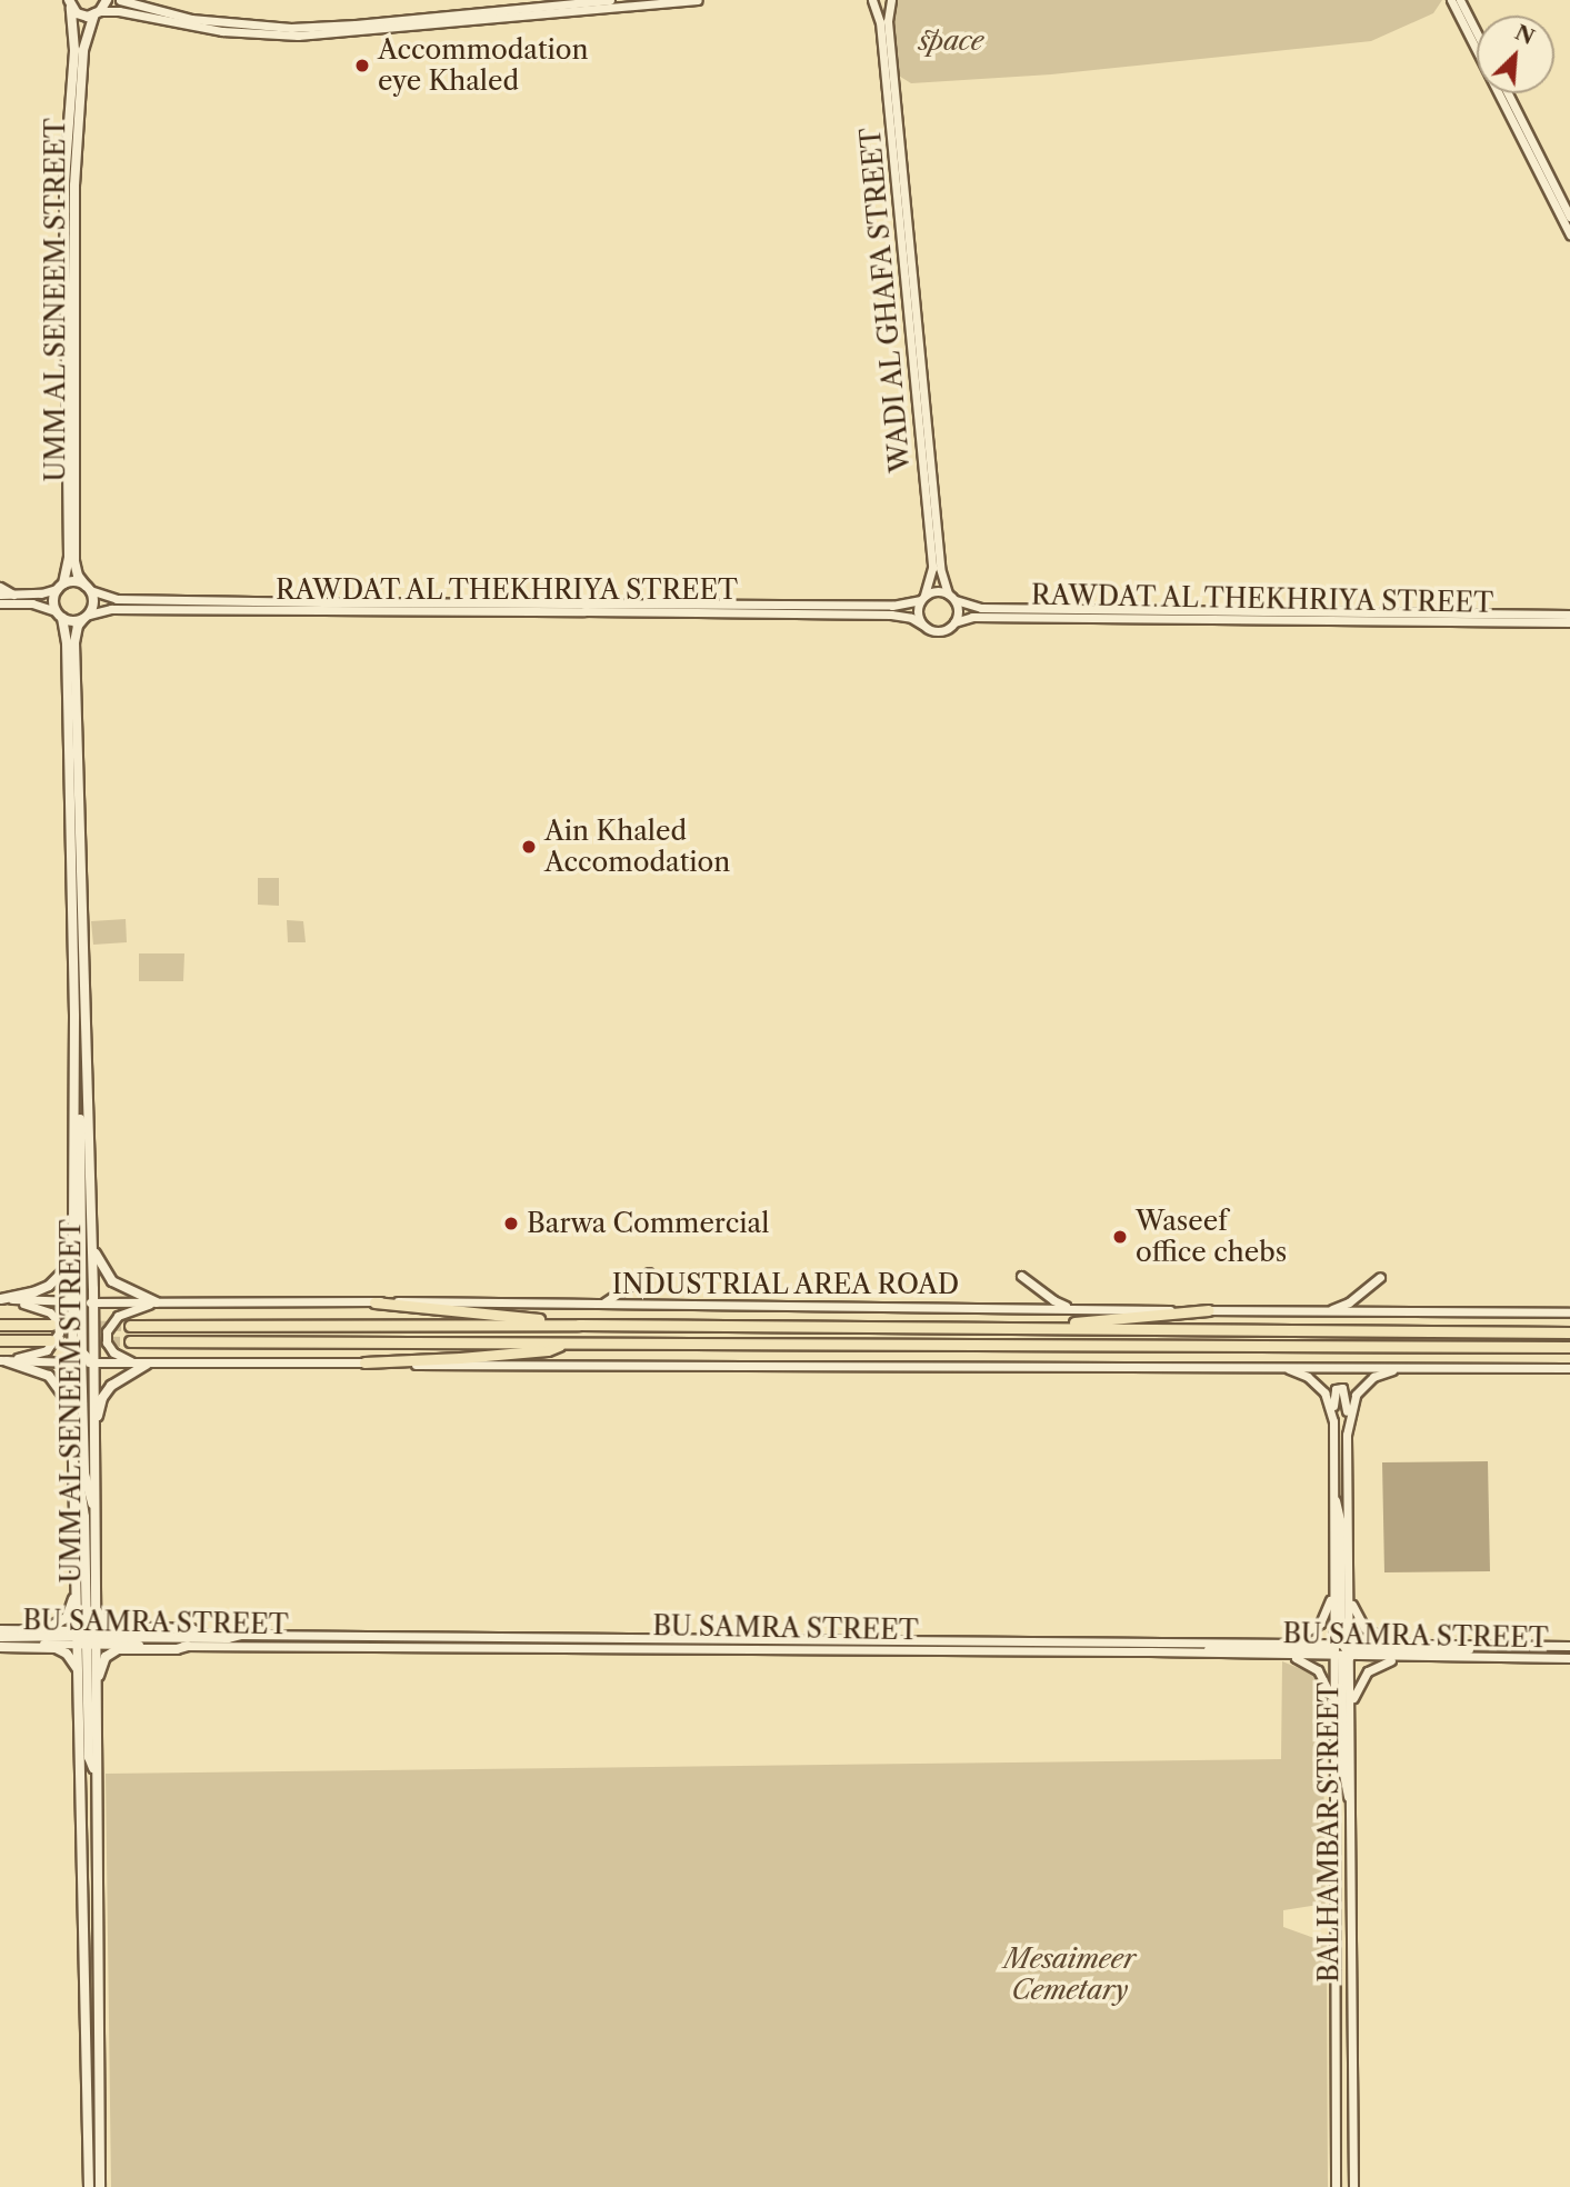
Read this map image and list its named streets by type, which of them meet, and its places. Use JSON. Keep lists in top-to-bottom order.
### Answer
{
  "streets": {
    "highway": ["INDUSTRIAL AREA ROAD"],
    "main road": ["UMM AL SENEEM STREET"],
    "street": [
      "WADI AL GHAFA STREET",
      "RAWDAT AL THEKHRIYA STREET",
      "BU SAMRA STREET",
      "BALHAMBAR STREET"
    ]
  },
  "crossings": [
    ["UMM AL SENEEM STREET", "RAWDAT AL THEKHRIYA STREET"],
    ["UMM AL SENEEM STREET", "INDUSTRIAL AREA ROAD"],
    ["UMM AL SENEEM STREET", "BU SAMRA STREET"],
    ["WADI AL GHAFA STREET", "RAWDAT AL THEKHRIYA STREET"],
    ["BU SAMRA STREET", "BALHAMBAR STREET"]
  ],
  "parks": ["space", "Mesaimeer Cemetary"],
  "places": [
    "Accommodation eye Khaled",
    "Ain Khaled Accomodation",
    "Barwa Commercial",
    "Waseef office chebs"
  ],
  "north": "top right"
}
